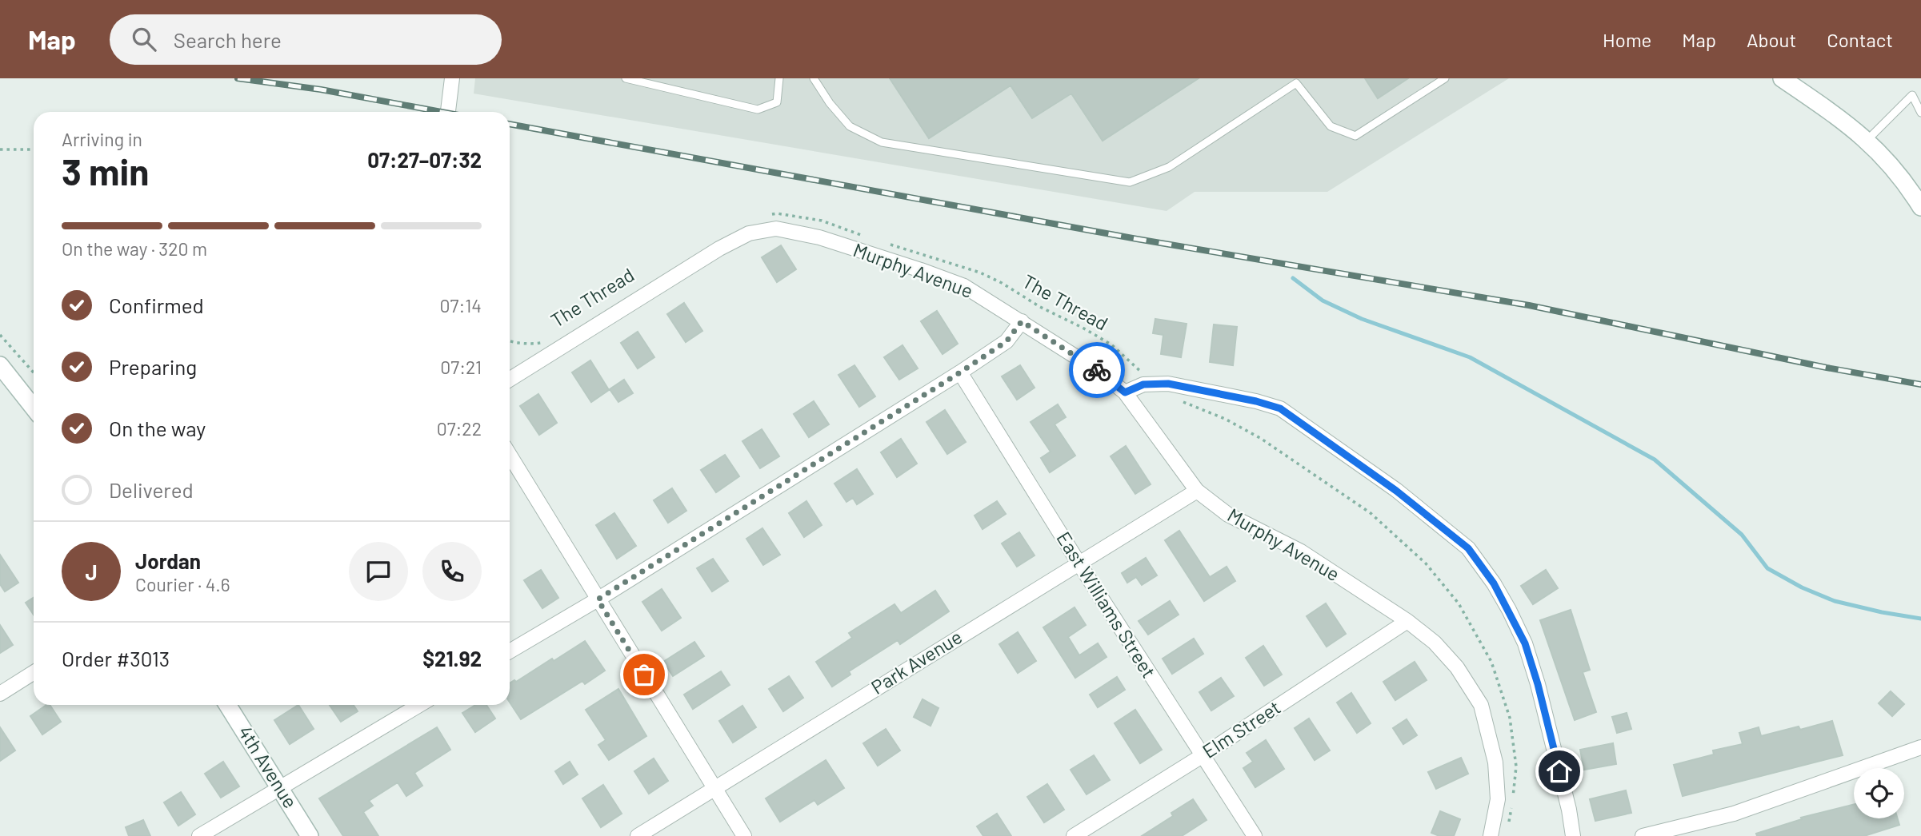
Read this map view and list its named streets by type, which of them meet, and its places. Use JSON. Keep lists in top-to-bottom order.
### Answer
{
  "streets": {
    "street": [
      "Murphy Avenue",
      "East Williams Street",
      "Park Avenue",
      "Elm Street",
      "4th Avenue"
    ],
    "path": ["The Thread"]
  },
  "crossings": [
    ["Murphy Avenue", "Park Avenue"],
    ["Murphy Avenue", "Elm Street"],
    ["East Williams Street", "Park Avenue"],
    ["East Williams Street", "Elm Street"]
  ],
  "page": {
    "header": "Map",
    "search": "Search here",
    "nav": [
      "Home",
      "Map",
      "About",
      "Contact"
    ],
    "heading": ["3 min", "Arriving in", "07:27–07:32"],
    "panel": [
      "Jordan",
      "Courier · 4.6",
      "Order #3013",
      "$21.92"
    ],
    "bar": "On the way · 320 m",
    "list": [
      ["Confirmed", "07:14"],
      ["Preparing", "07:21"],
      ["On the way", "07:22"],
      "Delivered"
    ],
    "round": "J"
  }
}
